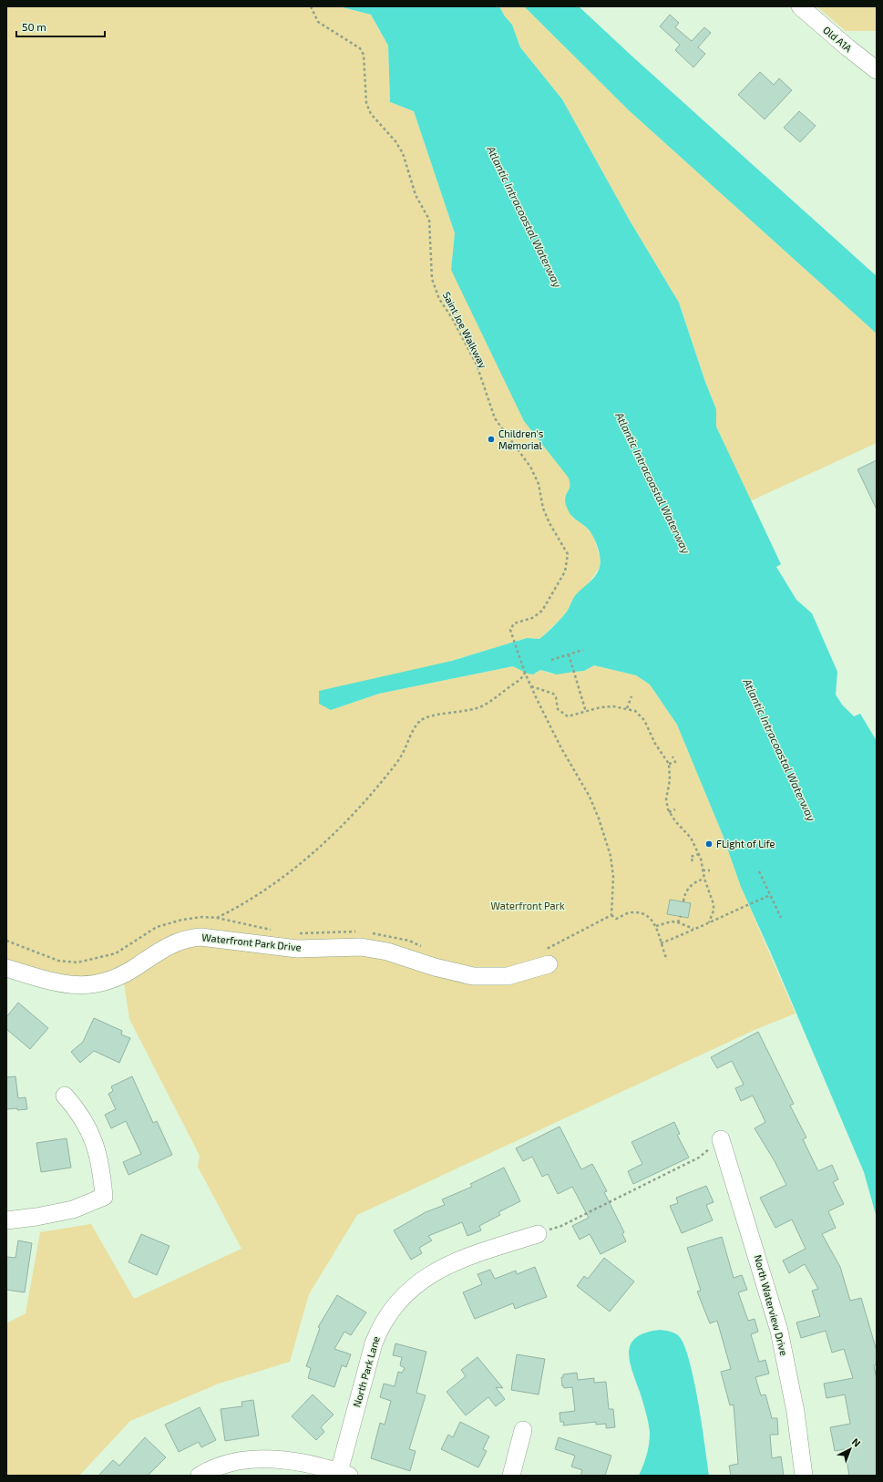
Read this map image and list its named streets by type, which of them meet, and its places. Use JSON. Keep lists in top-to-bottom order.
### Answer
{
  "streets": {
    "street": [
      "Old A1A",
      "Waterfront Park Drive",
      "North Waterview Drive",
      "North Park Lane"
    ],
    "path": ["Saint Joe Walkway"]
  },
  "water": ["Atlantic Intracoastal Waterway"],
  "parks": ["Waterfront Park"],
  "places": ["Children's Memorial", "FLight of Life"],
  "scale_bar": "50 m",
  "north": "top right"
}
